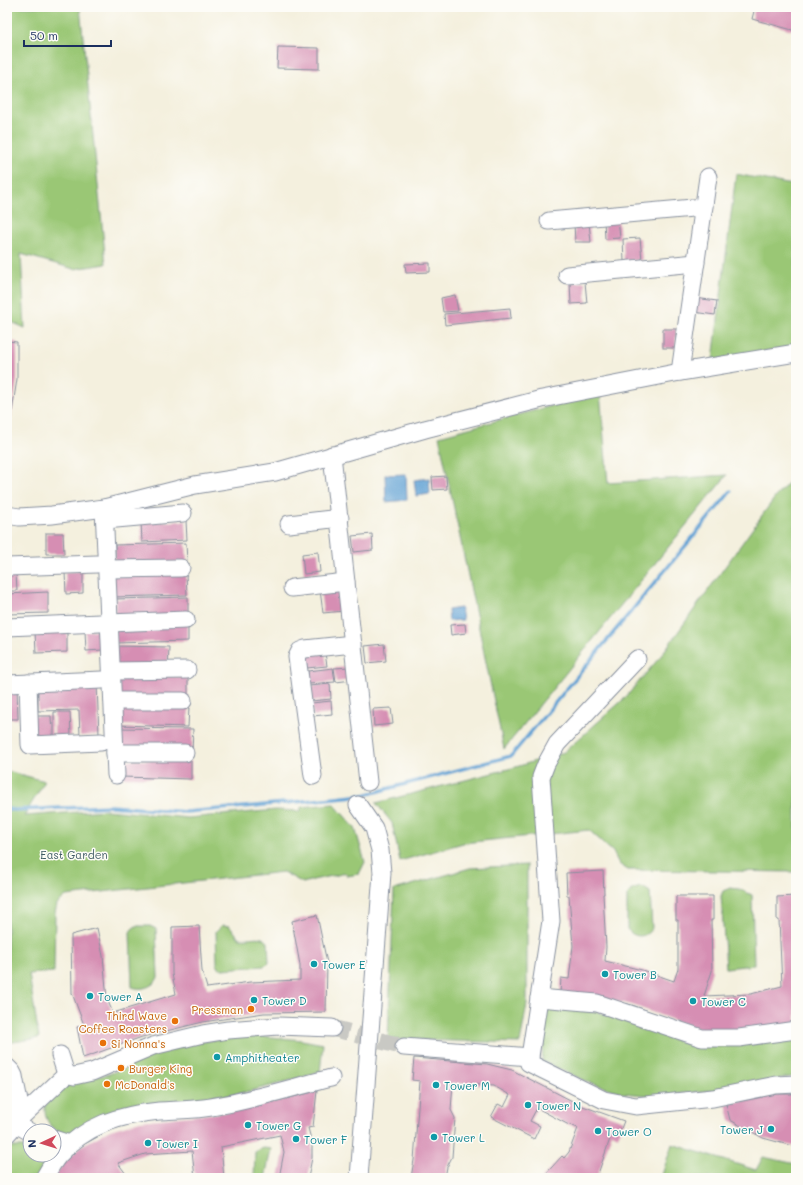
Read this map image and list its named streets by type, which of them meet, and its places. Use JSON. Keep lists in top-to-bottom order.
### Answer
{
  "parks": ["East Garden"],
  "places": [
    "Tower E",
    "Tower B",
    "Tower A",
    "Tower D",
    "Tower C",
    "Pressman",
    "Third Wave Coffee Roasters",
    "Si Nonna's",
    "Amphitheater",
    "Burger King",
    "McDonald's",
    "Tower M",
    "Tower N",
    "Tower G",
    "Tower J",
    "Tower O",
    "Tower L",
    "Tower F",
    "Tower I"
  ],
  "scale_bar": "50 m",
  "north": "left"
}
